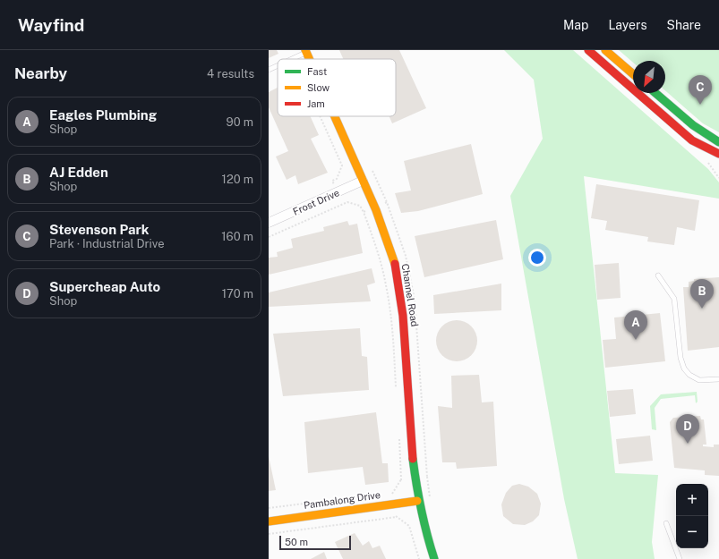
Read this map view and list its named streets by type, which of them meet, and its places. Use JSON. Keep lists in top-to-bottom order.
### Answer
{
  "streets": {
    "main road": ["Channel Road", "Pambalong Drive"],
    "street": ["Frost Drive"]
  },
  "crossings": [
    ["Frost Drive", "Channel Road"],
    ["Channel Road", "Pambalong Drive"]
  ],
  "legend": ["Fast", "Slow", "Jam"],
  "scale_bar": "50 m",
  "north": "bottom left",
  "page": {
    "header": "Wayfind",
    "nav": ["Map", "Layers", "Share"],
    "heading": ["Nearby", "4 results"],
    "pins": [
      "C",
      "B",
      "A",
      "D"
    ],
    "list": [
      {
        "mark": "A",
        "name": "Eagles Plumbing",
        "note": "Shop",
        "value": "90 m"
      },
      {
        "mark": "B",
        "name": "AJ Edden",
        "note": "Shop",
        "value": "120 m"
      },
      {
        "mark": "C",
        "name": "Stevenson Park",
        "note": "Park · Industrial Drive",
        "value": "160 m"
      },
      {
        "mark": "D",
        "name": "Supercheap Auto",
        "note": "Shop",
        "value": "170 m"
      }
    ],
    "map_buttons": ["+", "−"],
    "scale": "50 m"
  }
}
